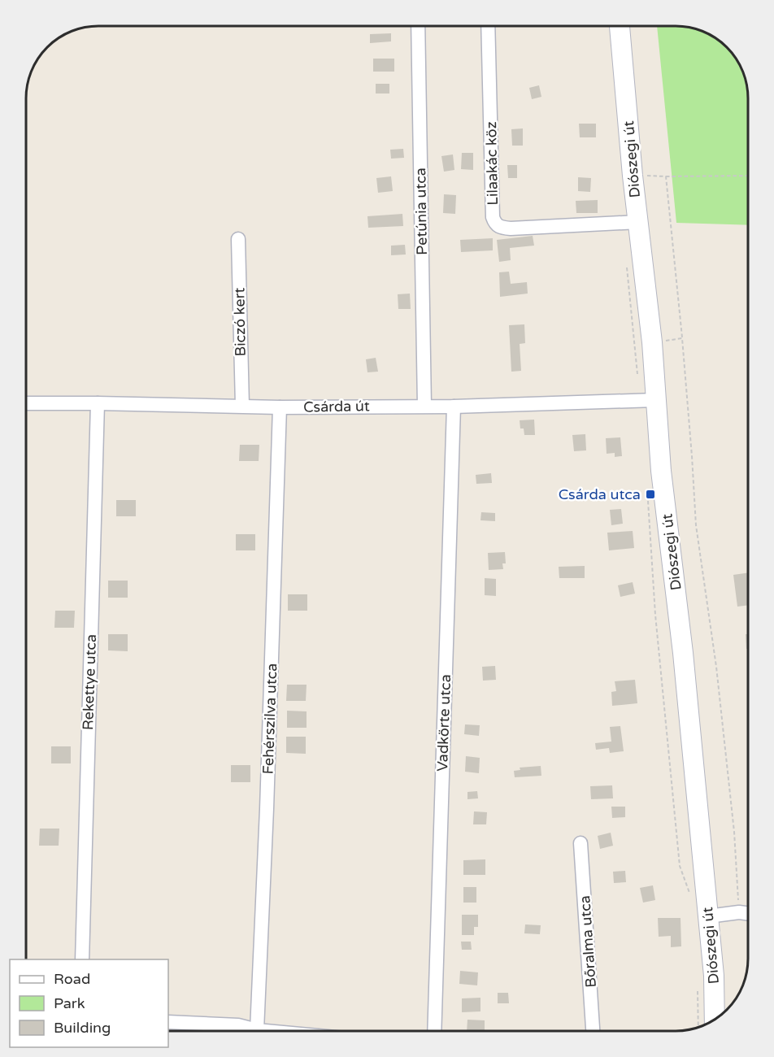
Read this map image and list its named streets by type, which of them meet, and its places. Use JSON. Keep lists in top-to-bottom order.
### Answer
{
  "streets": {
    "main road": ["Diószegi út"],
    "street": [
      "Lilaakác köz",
      "Petúnia utca",
      "Biczó kert",
      "Csárda út",
      "Rekettye utca",
      "Fehérszilva utca",
      "Vadkörte utca",
      "Bőralma utca"
    ]
  },
  "crossings": [
    ["Diószegi út", "Lilaakác köz"],
    ["Diószegi út", "Csárda út"],
    ["Petúnia utca", "Csárda út"],
    ["Biczó kert", "Csárda út"],
    ["Csárda út", "Rekettye utca"],
    ["Csárda út", "Fehérszilva utca"],
    ["Csárda út", "Vadkörte utca"]
  ],
  "places": {
    "transit": ["Csárda utca"]
  },
  "legend": ["Road", "Park", "Building"]
}
